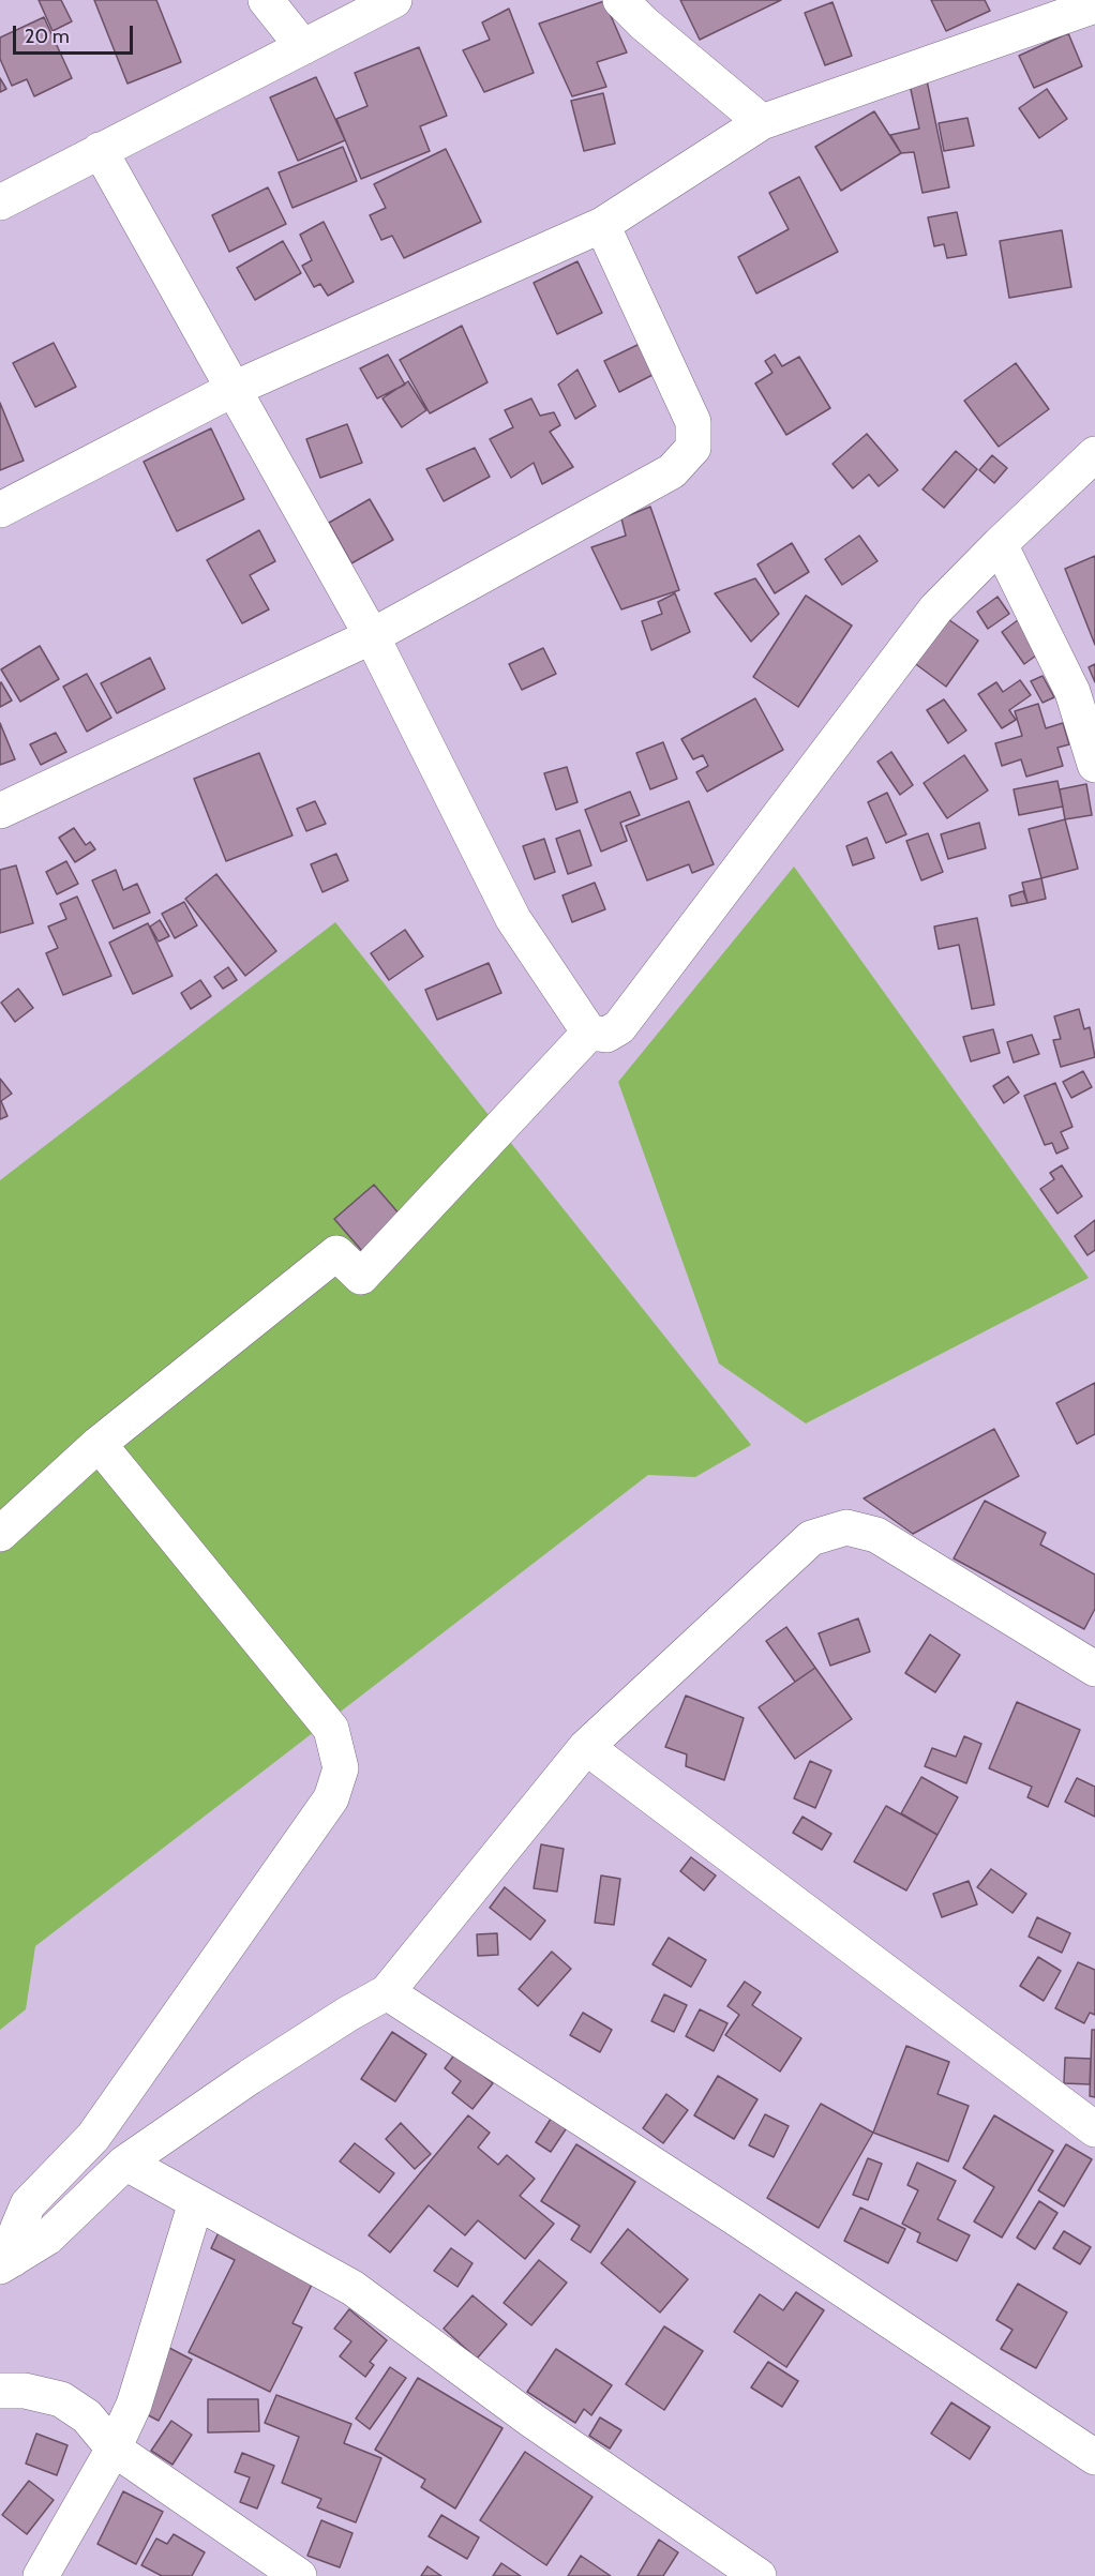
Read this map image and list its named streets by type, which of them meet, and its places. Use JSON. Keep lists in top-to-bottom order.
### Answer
{
  "scale_bar": "20 m"
}
